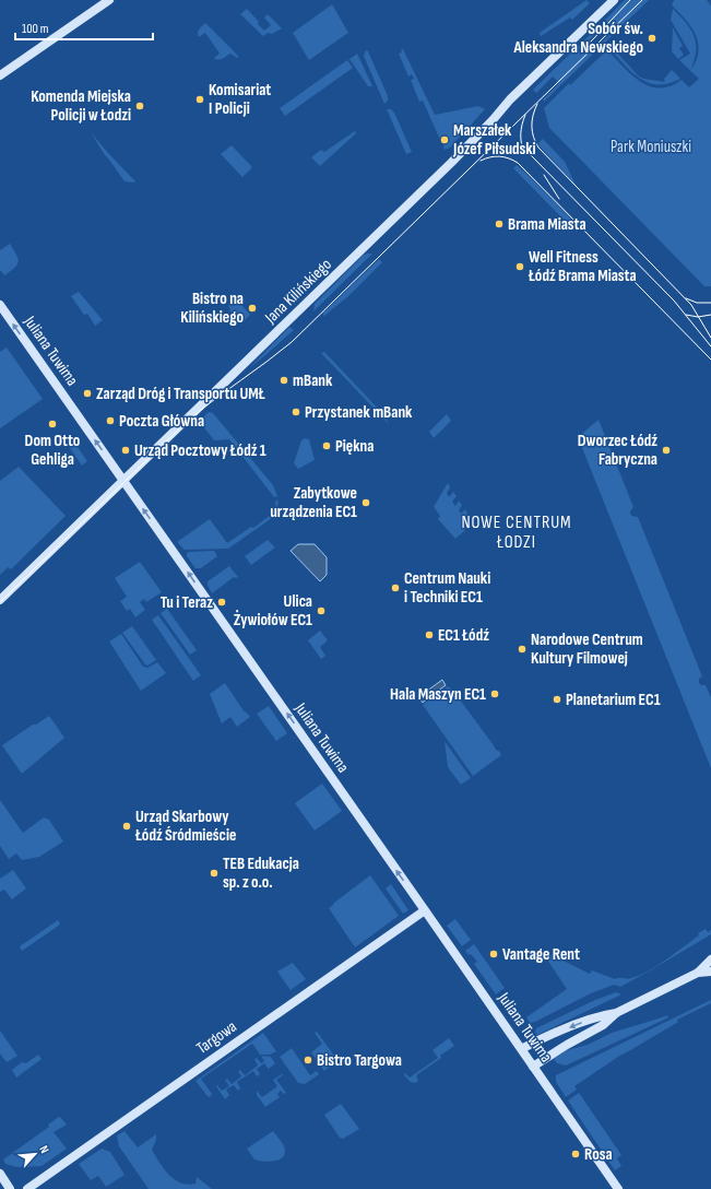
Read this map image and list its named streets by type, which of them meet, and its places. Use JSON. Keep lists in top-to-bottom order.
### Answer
{
  "streets": {
    "street": ["Jana Kilińskiego", "Juliana Tuwima", "Targowa"]
  },
  "crossings": [
    ["Jana Kilińskiego", "Juliana Tuwima"],
    ["Juliana Tuwima", "Targowa"]
  ],
  "one_way": ["Juliana Tuwima"],
  "districts": ["NOWE CENTRUM ŁODZI"],
  "parks": ["Park Moniuszki"],
  "places": [
    "Sobór św. Aleksandra Newskiego",
    "Komisariat I Policji",
    "Komenda Miejska Policji w Łodzi",
    "Marszałek Józef Piłsudski",
    "Brama Miasta",
    "Well Fitness Łódź Brama Miasta",
    "Bistro na Kilińskiego",
    "mBank",
    "Zarząd Dróg i Transportu UMŁ",
    "Przystanek mBank",
    "Poczta Główna",
    "Dom Otto Gehliga",
    "Piękna",
    "Urząd Pocztowy Łódź 1",
    "Dworzec Łódź Fabryczna",
    "Zabytkowe urządzenia EC1",
    "Centrum Nauki i Techniki EC1",
    "Tu i Teraz",
    "Ulica Żywiołów EC1",
    "EC1 Łódź",
    "Narodowe Centrum Kultury Filmowej",
    "Hala Maszyn EC1",
    "Planetarium EC1",
    "Urząd Skarbowy Łódź Śródmieście",
    "TEB Edukacja sp. z o.o.",
    "Vantage Rent",
    "Bistro Targowa",
    "Rosa"
  ],
  "scale_bar": "100 m",
  "north": "top right"
}
